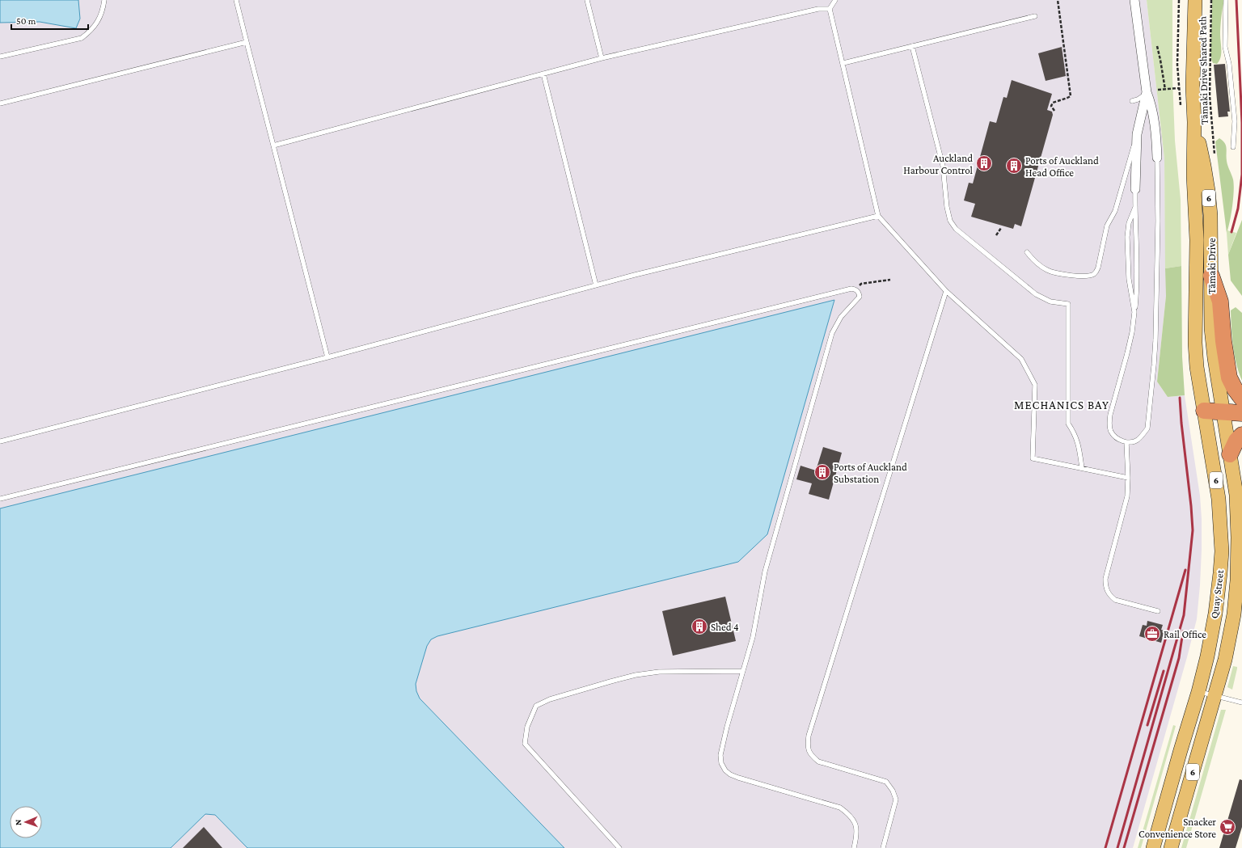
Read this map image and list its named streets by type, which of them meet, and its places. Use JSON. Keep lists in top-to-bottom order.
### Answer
{
  "streets": {
    "main road": ["6", "Tāmaki Drive", "Quay Street"],
    "path": ["Tāmaki Drive Shared Path"]
  },
  "crossings": [
    ["Tāmaki Drive", "Quay Street"]
  ],
  "districts": ["MECHANICS BAY"],
  "places": {
    "building": [
      "Auckland Harbour Control",
      "Ports of Auckland Head Office",
      "Ports of Auckland Substation",
      "Shed 4"
    ],
    "office": ["Rail Office"],
    "supermarket": ["Snacker Convenience Store"]
  },
  "scale_bar": "50 m",
  "north": "left"
}
